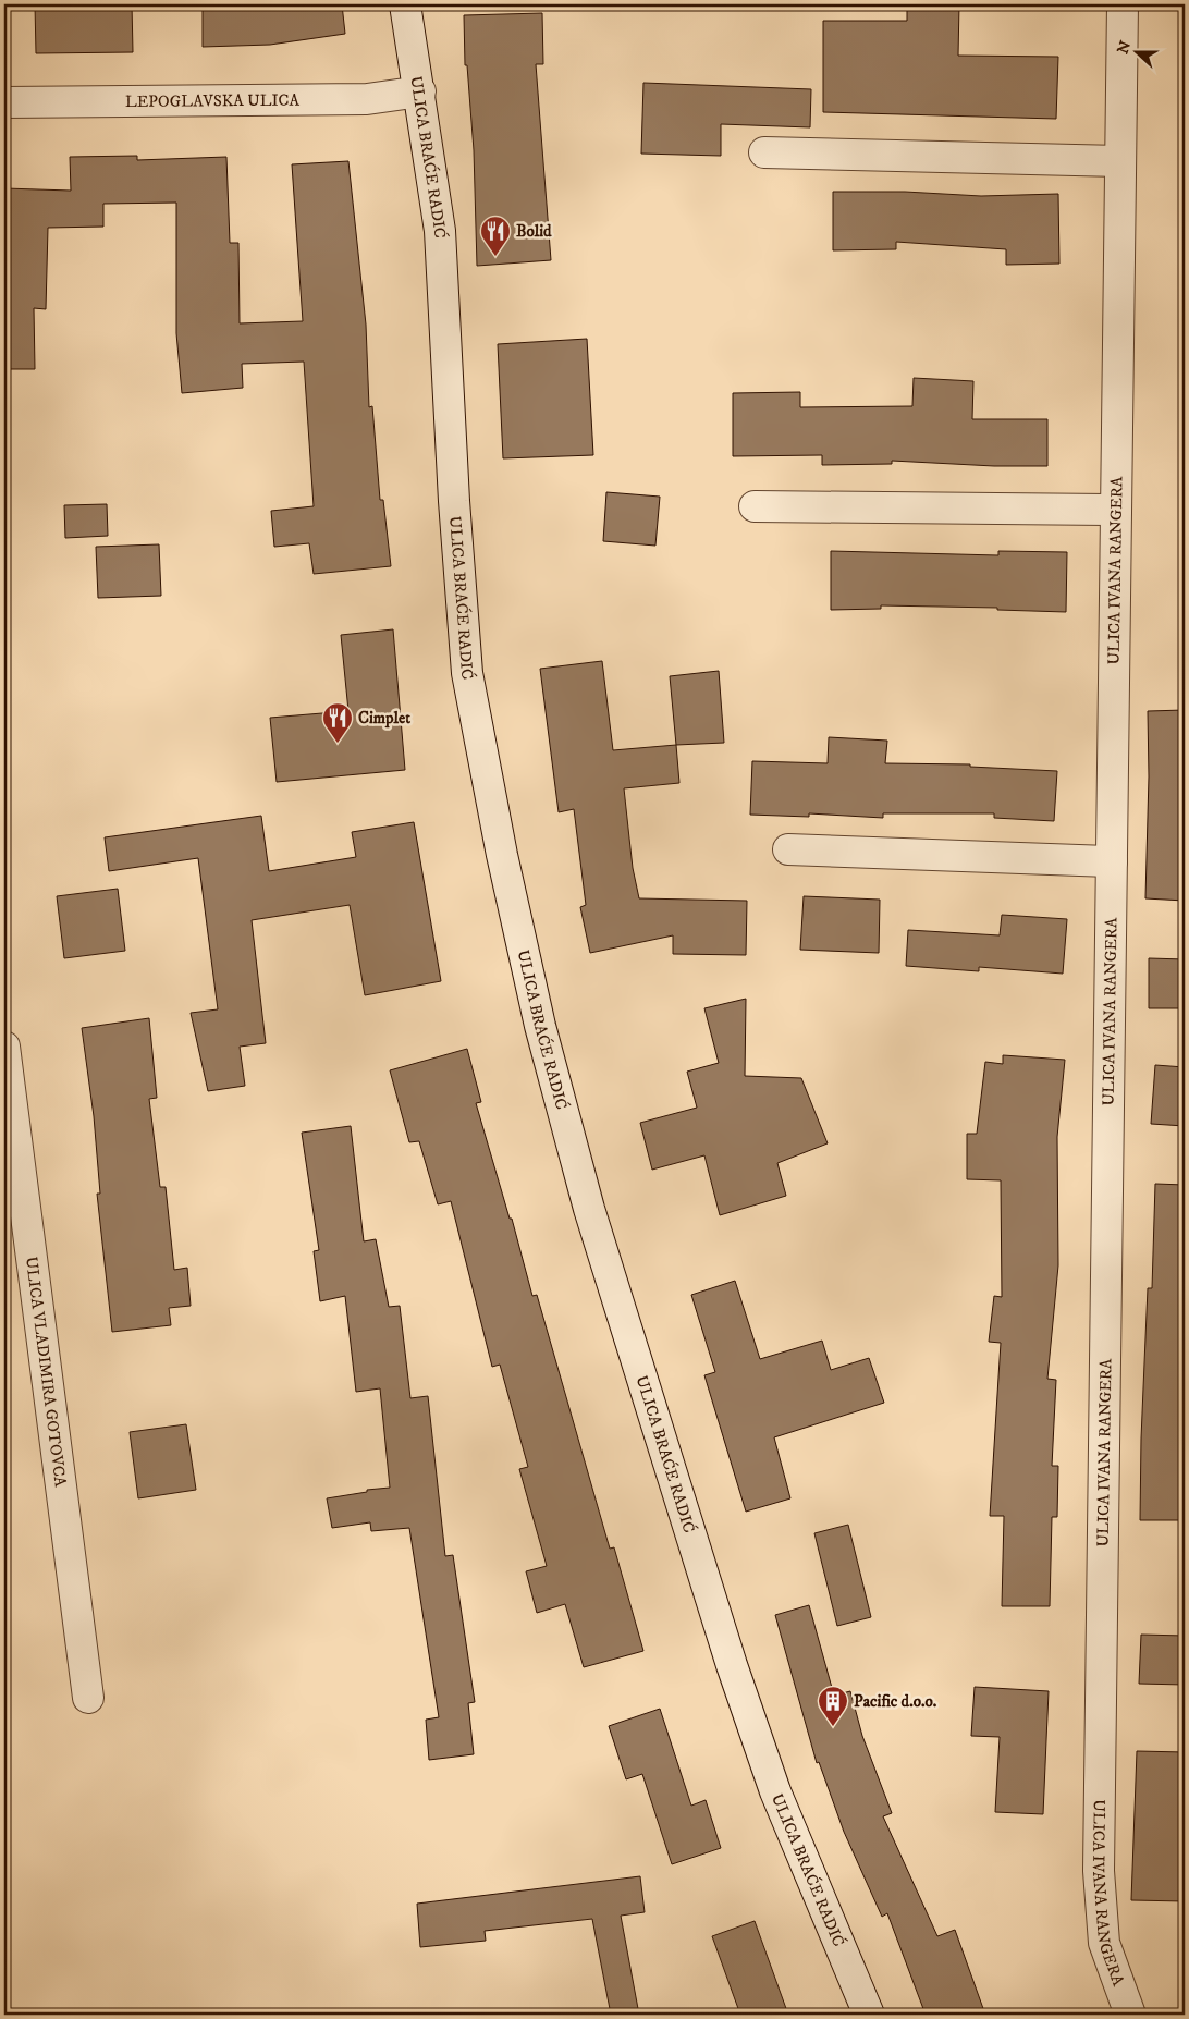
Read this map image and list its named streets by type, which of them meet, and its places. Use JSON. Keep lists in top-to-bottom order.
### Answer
{
  "streets": {
    "street": [
      "LEPOGLAVSKA ULICA",
      "ULICA BRAĆE RADIĆ",
      "ULICA IVANA RANGERA",
      "ULICA VLADIMIRA GOTOVCA"
    ]
  },
  "crossings": [
    ["LEPOGLAVSKA ULICA", "ULICA BRAĆE RADIĆ"]
  ],
  "places": {
    "restaurant": ["Bolid", "Cimplet"],
    "building": ["Pacific d.o.o."]
  },
  "north": "left"
}
